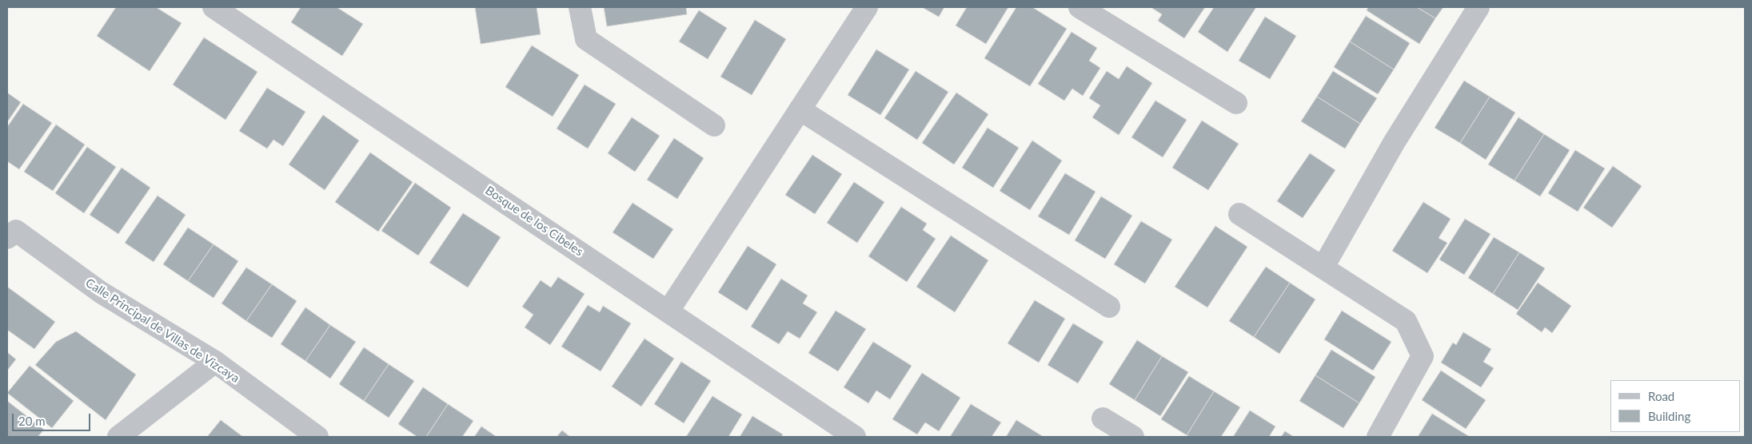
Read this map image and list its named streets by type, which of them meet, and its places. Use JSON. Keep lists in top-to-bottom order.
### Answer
{
  "streets": {
    "street": ["Bosque de los Cibeles", "Calle Principal de Villas de Vizcaya"]
  },
  "legend": ["Road", "Building"],
  "scale_bar": "20 m"
}
